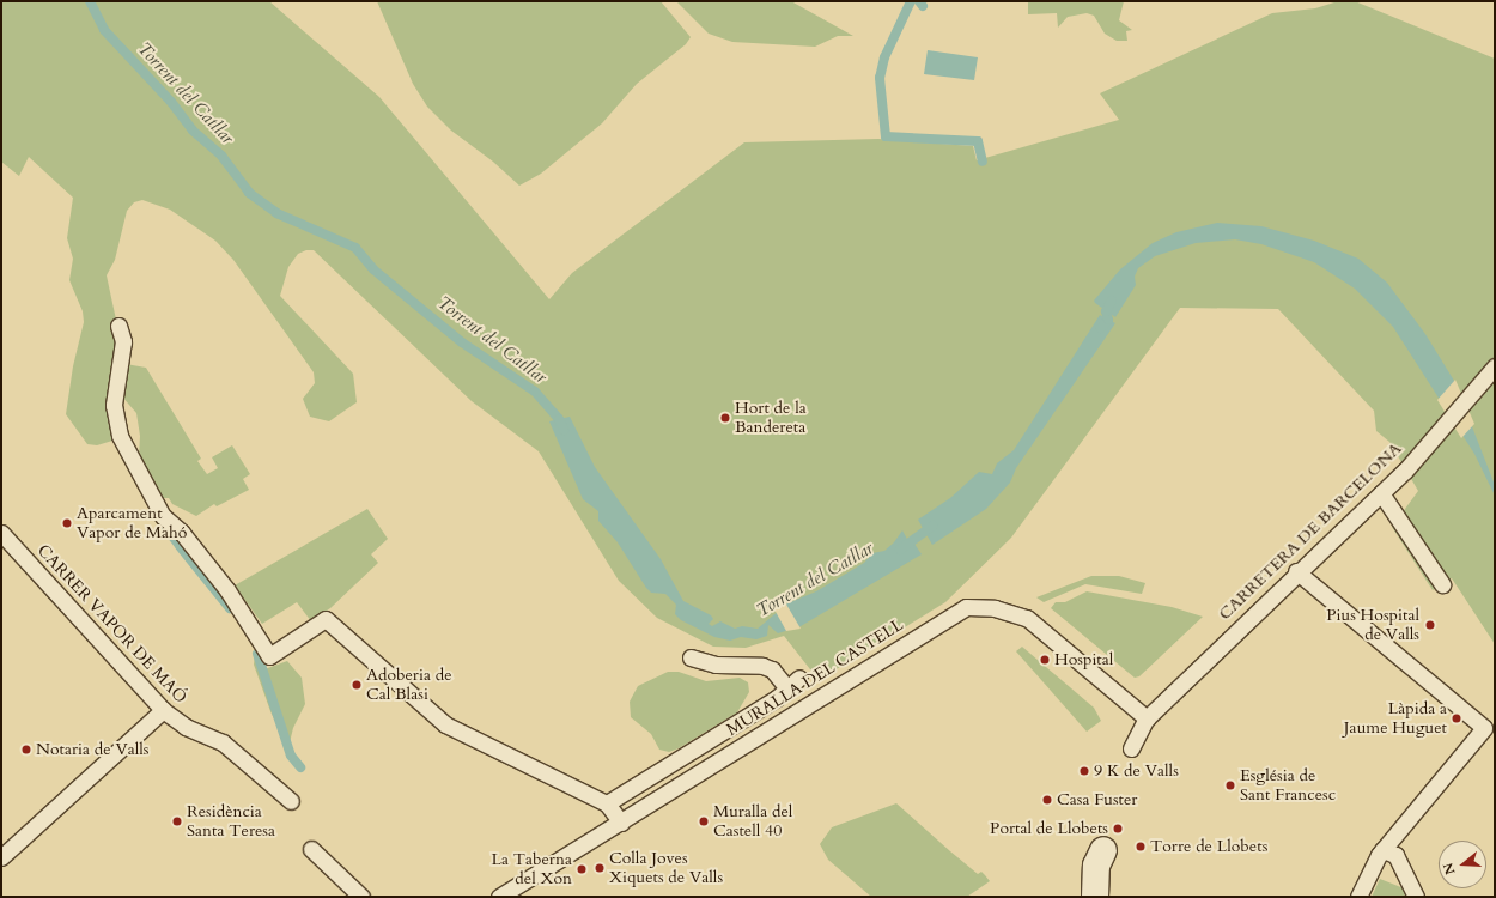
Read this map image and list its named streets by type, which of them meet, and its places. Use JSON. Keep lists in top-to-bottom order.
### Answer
{
  "streets": {
    "lane": ["CARRETERA DE BARCELONA", "CARRER VAPOR DE MAÓ", "MURALLA DEL CASTELL"]
  },
  "crossings": [
    ["CARRETERA DE BARCELONA", "MURALLA DEL CASTELL"]
  ],
  "water": ["Torrent del Catllar"],
  "places": [
    "Hort de la Bandereta",
    "Aparcament Vapor de Mahó",
    "Pius Hospital de Valls",
    "Hospital",
    "Adoberia de Cal Blasi",
    "Làpida a Jaume Huguet",
    "Notaria de Valls",
    "9 K de Valls",
    "Església de Sant Francesc",
    "Casa Fuster",
    "Residència Santa Teresa",
    "Muralla del Castell 40",
    "Portal de Llobets",
    "Torre de Llobets",
    "Colla Joves Xiquets de Valls",
    "La Taberna del Xon"
  ],
  "north": "left"
}
